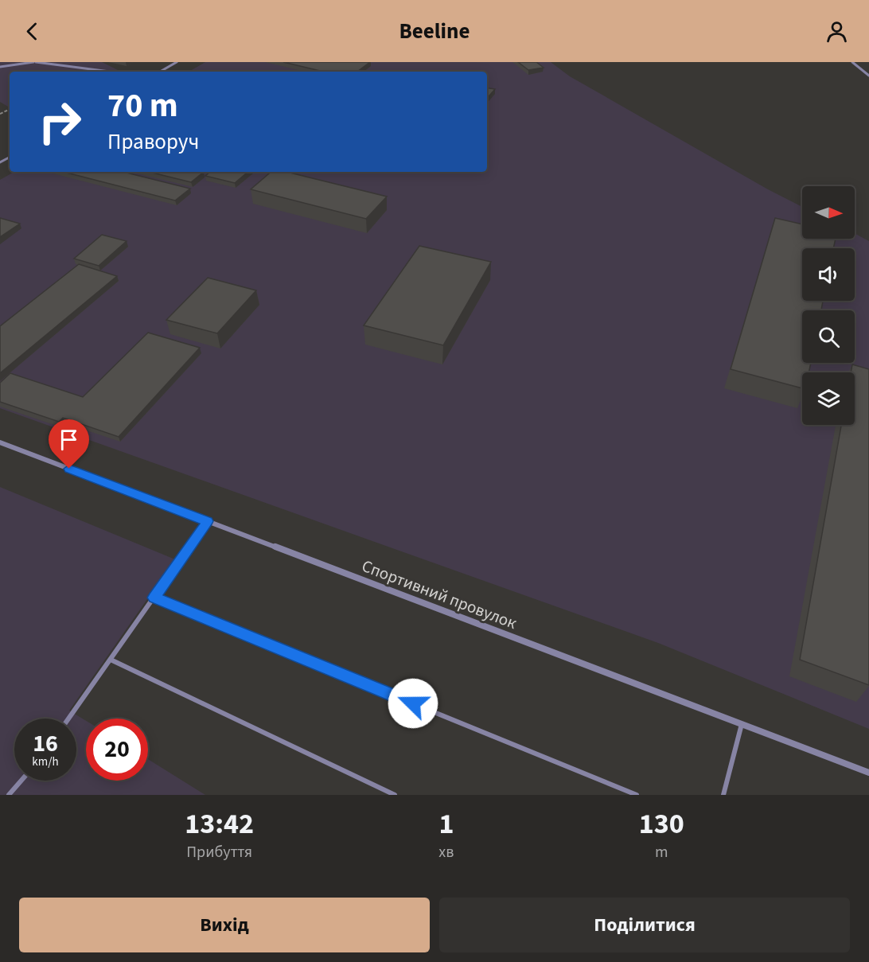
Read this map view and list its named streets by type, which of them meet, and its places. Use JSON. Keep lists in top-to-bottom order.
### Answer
{
  "streets": {
    "street": ["Спортивний провулок"]
  },
  "north": "right",
  "page": {
    "header": "Beeline",
    "turn": ["70 m", "Праворуч"],
    "speed": "16 km/h",
    "limit": "20",
    "eta": [
      "13:42",
      "Прибуття",
      "1",
      "хв",
      "130",
      "m"
    ],
    "buttons": ["Вихід", "Поділитися"]
  }
}
